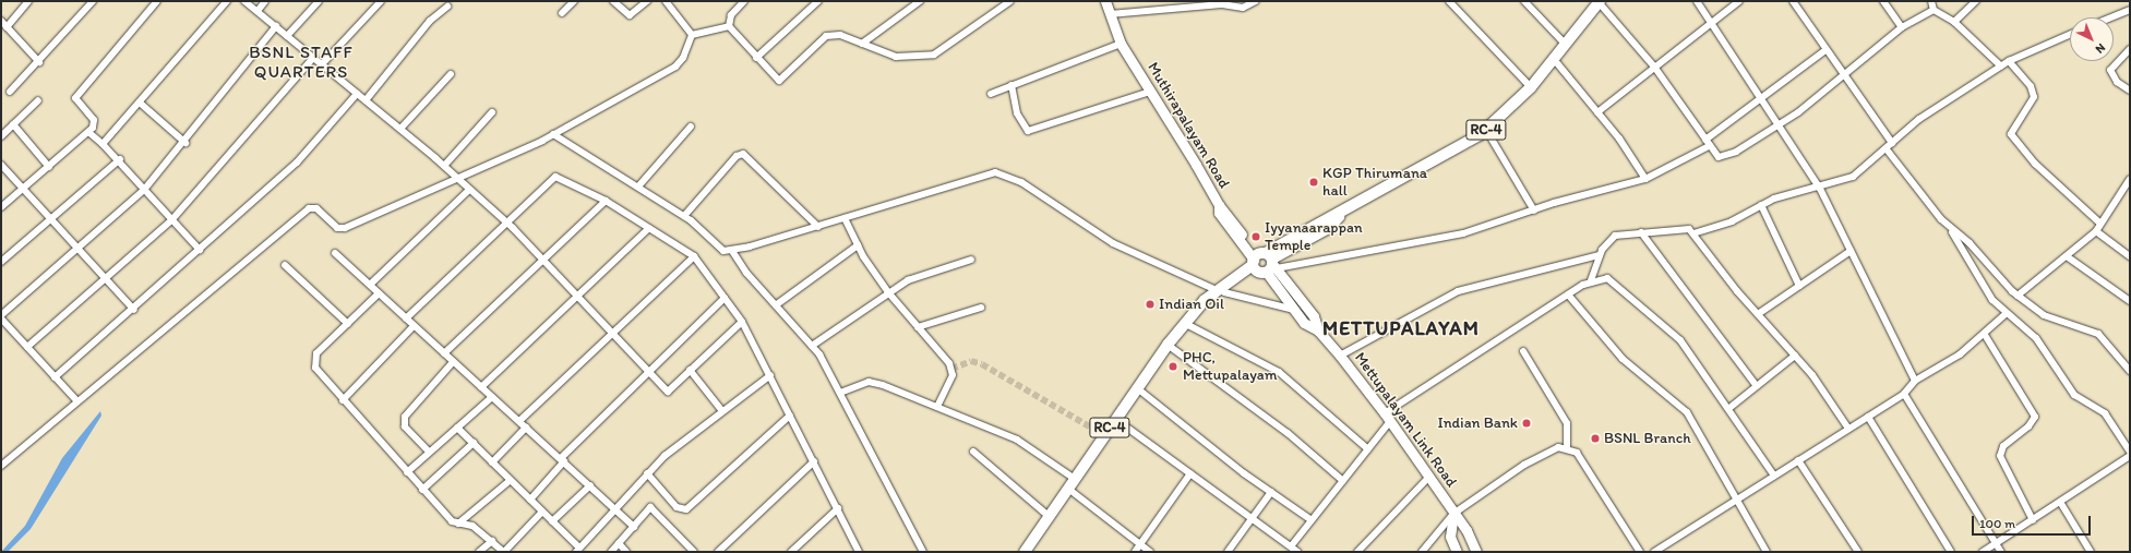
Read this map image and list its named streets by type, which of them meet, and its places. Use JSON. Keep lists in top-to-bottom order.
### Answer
{
  "streets": {
    "main road": ["RC-4"],
    "street": ["Muthirapalayam Road", "Mettupalayam Link Road"]
  },
  "crossings": [
    ["Muthirapalayam Road", "RC-4"],
    ["Muthirapalayam Road", "Mettupalayam Link Road"],
    ["RC-4", "Mettupalayam Link Road"]
  ],
  "districts": ["BSNL STAFF QUARTERS", "METTUPALAYAM"],
  "places": [
    "KGP Thirumana hall",
    "Iyyanaarappan Temple",
    "Indian Oil",
    "PHC, Mettupalayam",
    "Indian Bank",
    "BSNL Branch"
  ],
  "scale_bar": "100 m",
  "north": "bottom right"
}
